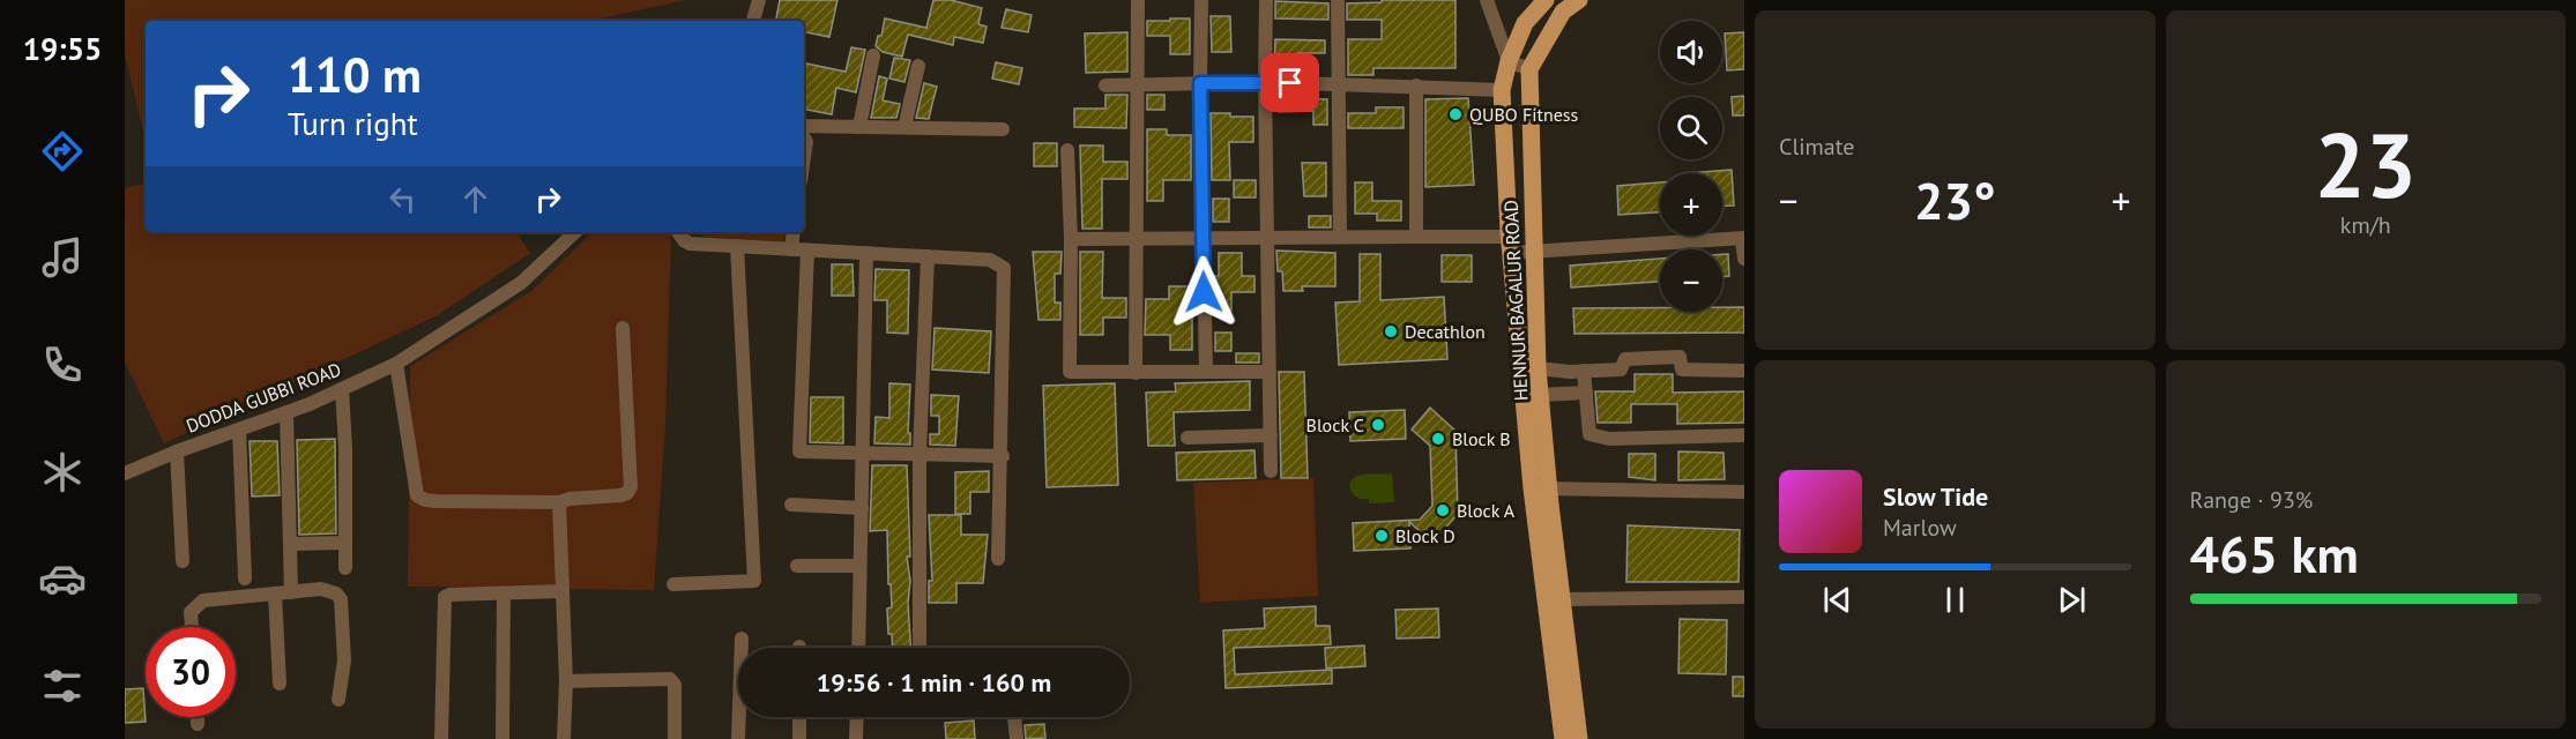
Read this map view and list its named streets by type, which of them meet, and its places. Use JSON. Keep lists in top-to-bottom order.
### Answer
{
  "streets": {
    "main road": ["HENNUR BAGALUR ROAD"],
    "street": ["DODDA GUBBI ROAD"]
  },
  "places": [
    "QUBO Fitness",
    "Decathlon",
    "Block C",
    "Block B",
    "Block A",
    "Block D"
  ],
  "page": {
    "tabs": "19:55",
    "tile": [
      "Climate",
      ["23", "km/h"],
      ["Range · 93%", "465 km"]
    ],
    "map_buttons": ["+", "−"],
    "turn": ["110 m", "Turn right"],
    "heat": ["−", "23°", "+"],
    "song": ["Slow Tide", "Marlow"],
    "limit": "30",
    "trip": "19:56 · 1 min · 160 m"
  }
}
